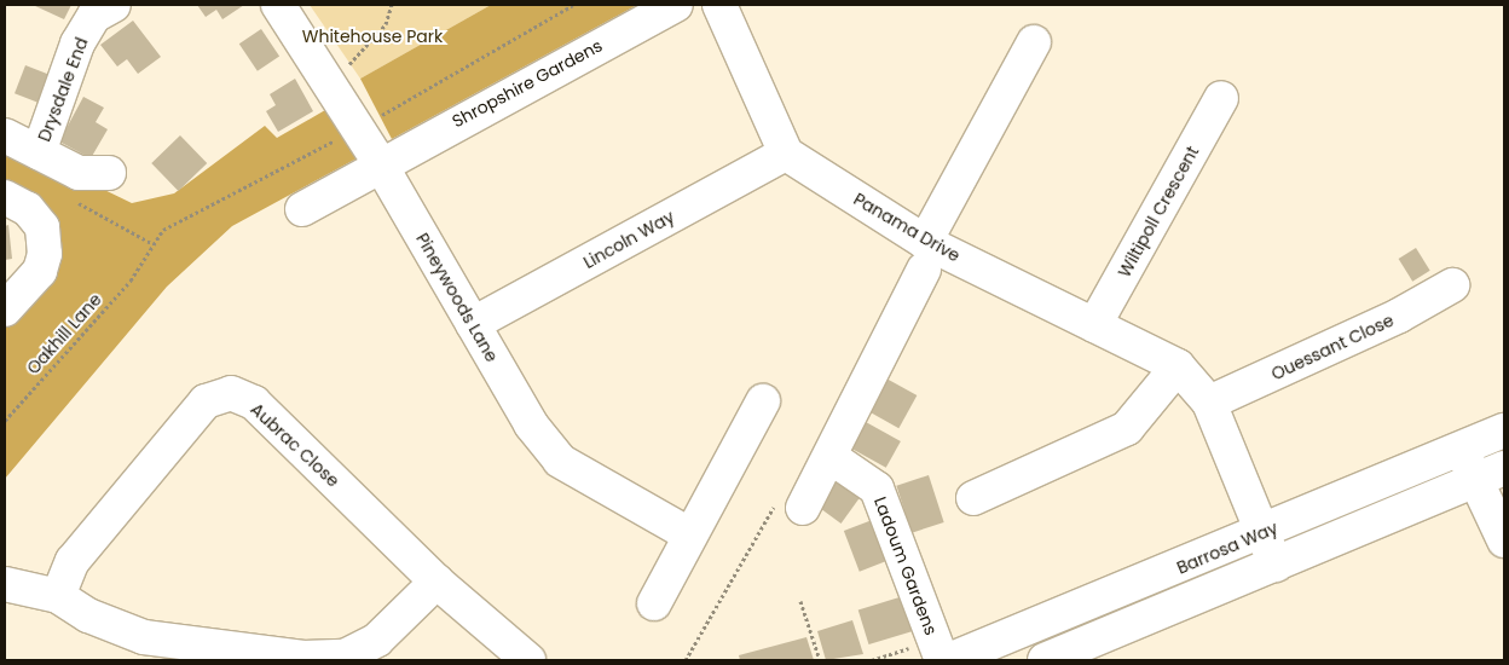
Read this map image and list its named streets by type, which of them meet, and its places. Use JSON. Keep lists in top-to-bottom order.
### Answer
{
  "streets": {
    "street": [
      "Shropshire Gardens",
      "Drysdale End",
      "Wiltipoll Crescent",
      "Panama Drive",
      "Lincoln Way",
      "Pineywoods Lane",
      "Ouessant Close",
      "Aubrac Close",
      "Barrosa Way",
      "Ladoum Gardens"
    ],
    "path": ["Oakhill Lane"]
  },
  "crossings": [
    ["Shropshire Gardens", "Pineywoods Lane"],
    ["Wiltipoll Crescent", "Panama Drive"],
    ["Panama Drive", "Lincoln Way"],
    ["Panama Drive", "Ouessant Close"],
    ["Panama Drive", "Barrosa Way"],
    ["Lincoln Way", "Pineywoods Lane"]
  ],
  "parks": ["Whitehouse Park"]
}
